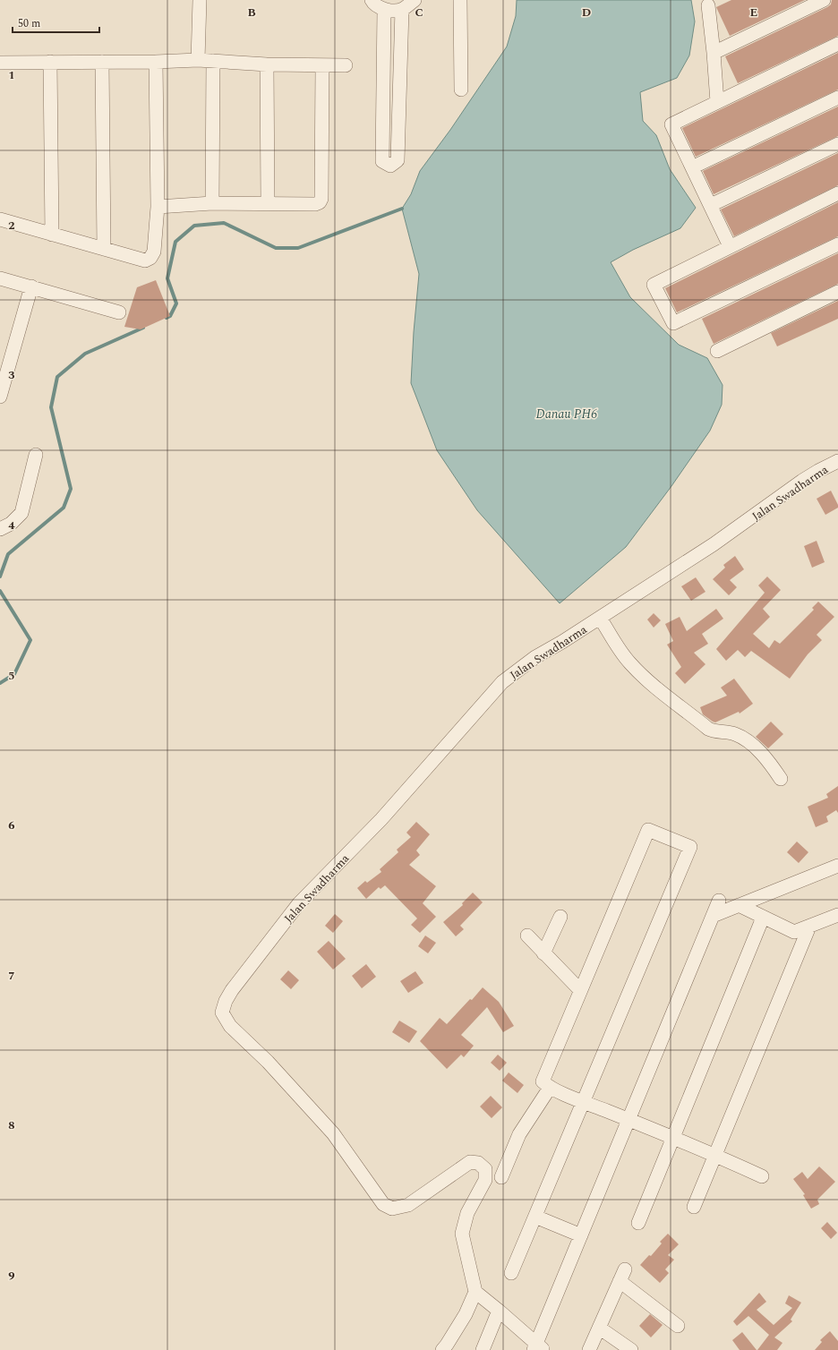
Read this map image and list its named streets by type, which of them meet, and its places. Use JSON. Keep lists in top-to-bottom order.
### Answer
{
  "streets": {
    "street": ["Jalan Swadharma"]
  },
  "water": ["Danau PH6"],
  "scale_bar": "50 m",
  "grid": {
    "columns": [
      "B",
      "C",
      "D",
      "E"
    ],
    "rows": [
      "1",
      "2",
      "3",
      "4",
      "5",
      "6",
      "7",
      "8",
      "9"
    ]
  }
}
